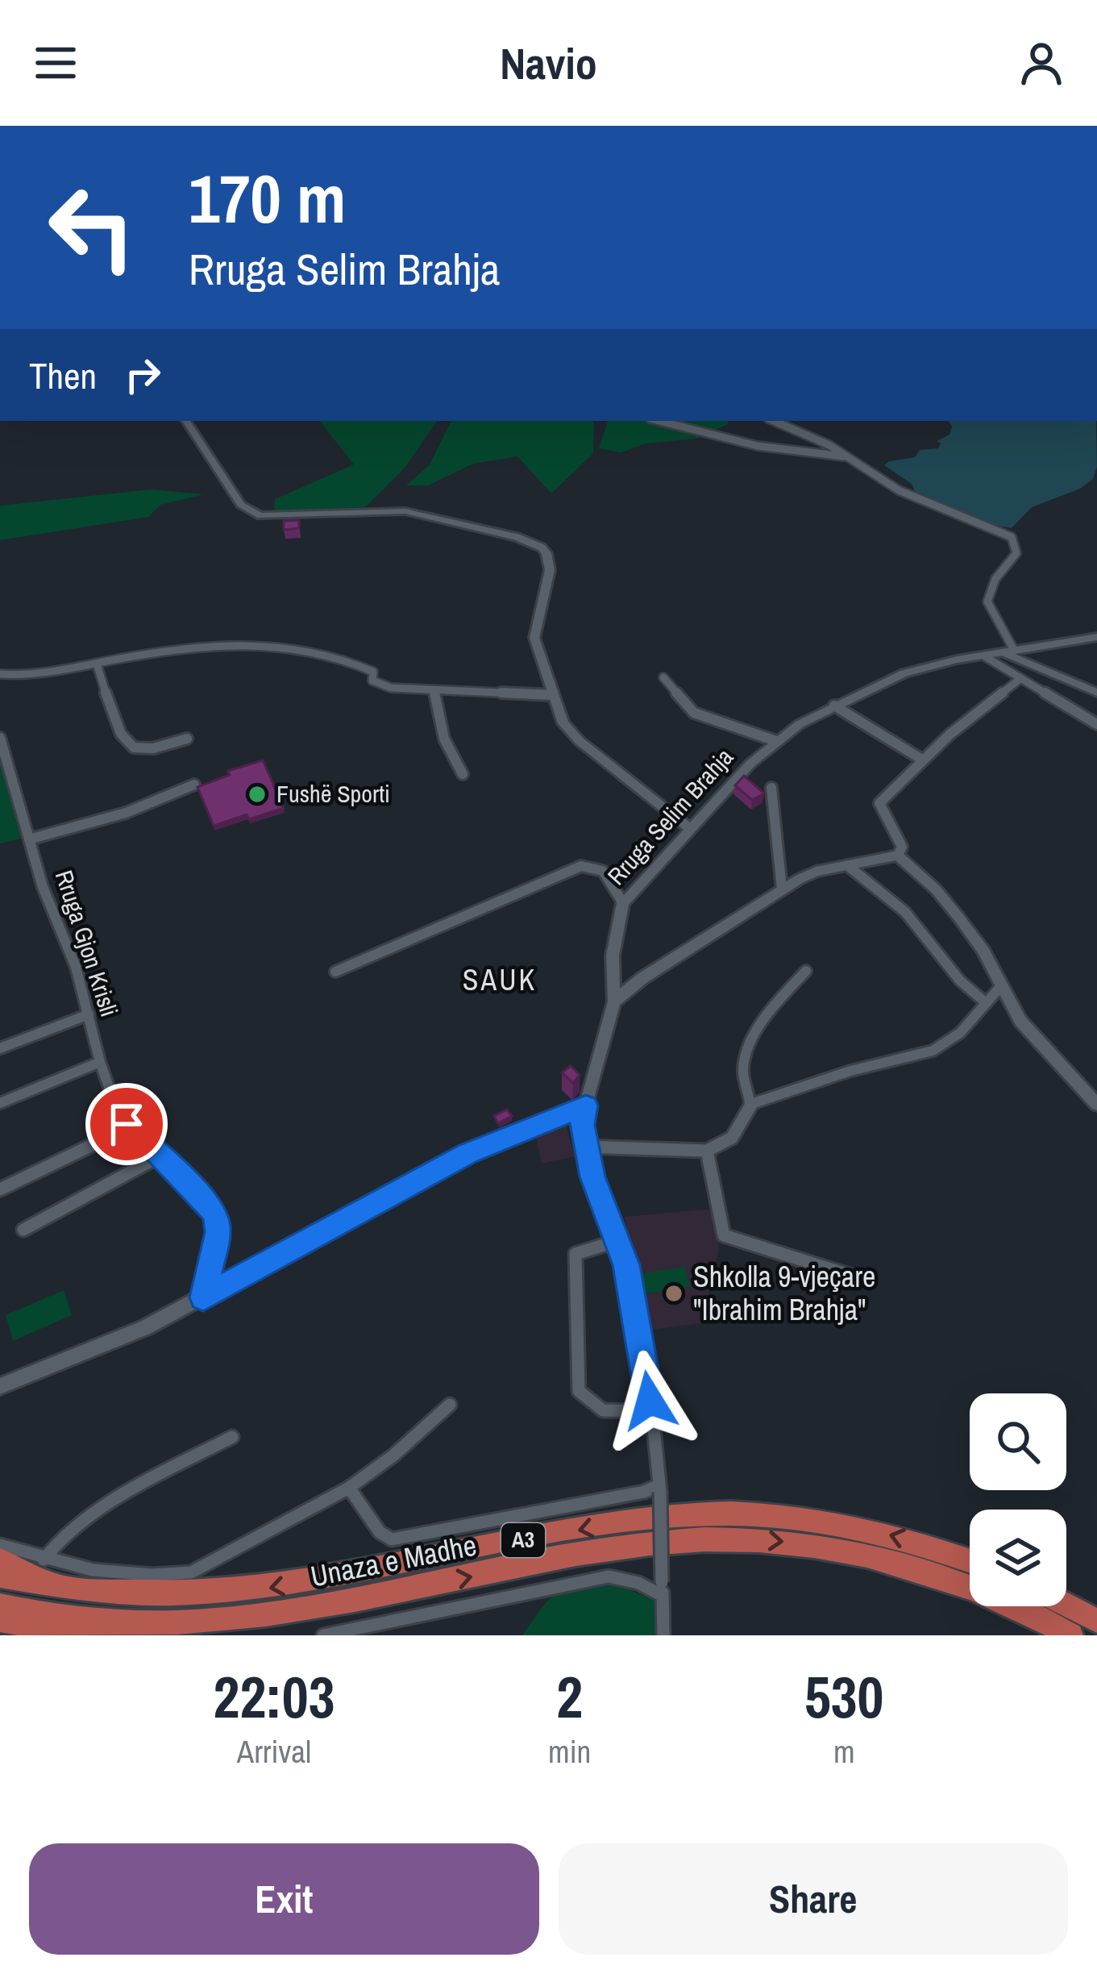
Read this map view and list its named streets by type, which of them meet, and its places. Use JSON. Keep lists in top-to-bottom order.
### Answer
{
  "streets": {
    "highway": ["A3", "Unaza e Madhe"],
    "street": ["Rruga Selim Brahja", "Rruga Gjon Krisli"]
  },
  "districts": ["SAUK"],
  "places": ["Fushë Sporti", "Shkolla 9-vjeçare \"Ibrahim Brahja\""],
  "page": {
    "header": "Navio",
    "turn": ["170 m", "Rruga Selim Brahja"],
    "then": "Then",
    "eta": [
      "22:03",
      "Arrival",
      "2",
      "min",
      "530",
      "m"
    ],
    "buttons": ["Exit", "Share"]
  }
}
